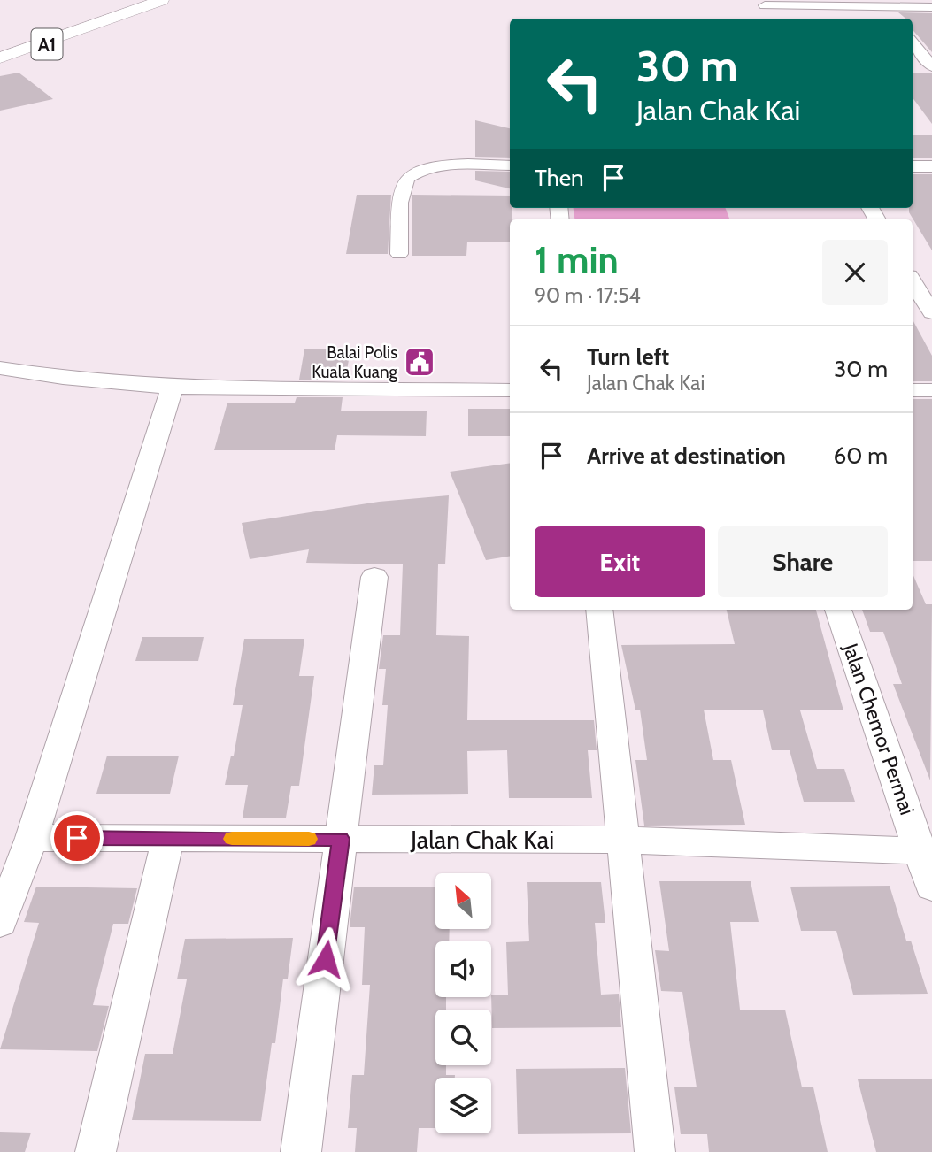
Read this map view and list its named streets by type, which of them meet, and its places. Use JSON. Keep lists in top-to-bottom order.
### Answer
{
  "streets": {
    "main road": ["A1"],
    "street": ["Jalan Chemor Permai", "Jalan Chak Kai"]
  },
  "crossings": [
    ["Jalan Chemor Permai", "Jalan Chak Kai"]
  ],
  "places": {
    "public building": ["Balai Polis Kuala Kuang"]
  },
  "north": "top left",
  "page": {
    "turn": ["30 m", "Jalan Chak Kai"],
    "then": "Then",
    "heading": ["1 min", "90 m · 17:54"],
    "list": [
      {
        "name": "Turn left",
        "note": "Jalan Chak Kai",
        "value": "30 m"
      },
      {
        "name": "Arrive at destination",
        "value": "60 m"
      }
    ],
    "buttons": ["Exit", "Share"]
  }
}
